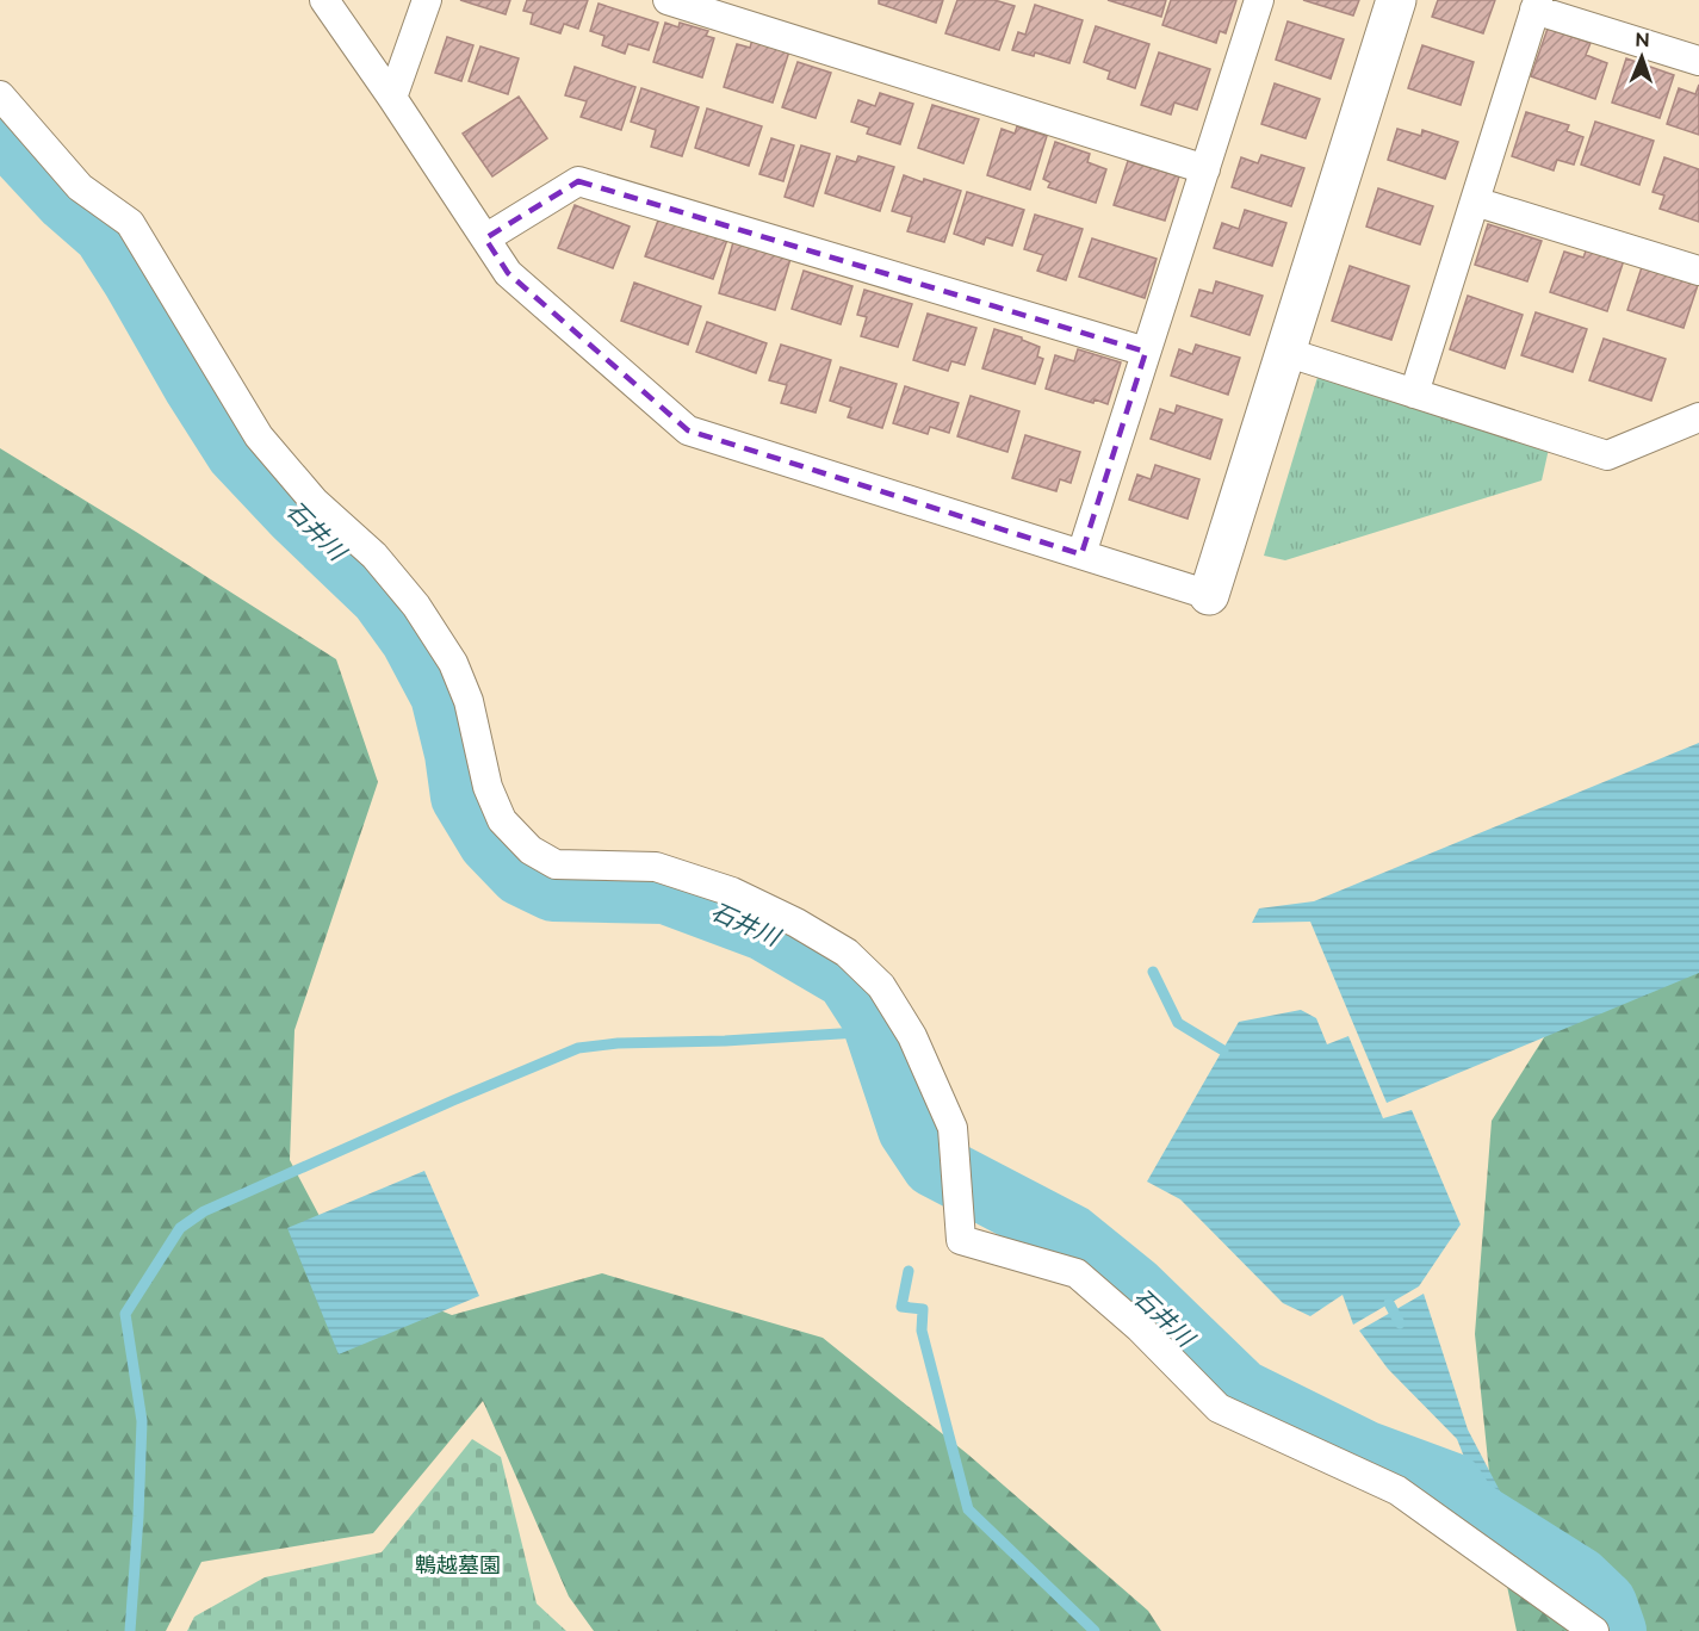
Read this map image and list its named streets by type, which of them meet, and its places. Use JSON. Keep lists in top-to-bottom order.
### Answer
{
  "water": ["石井川"],
  "parks": ["鵯越墓園"],
  "north": "top"
}
